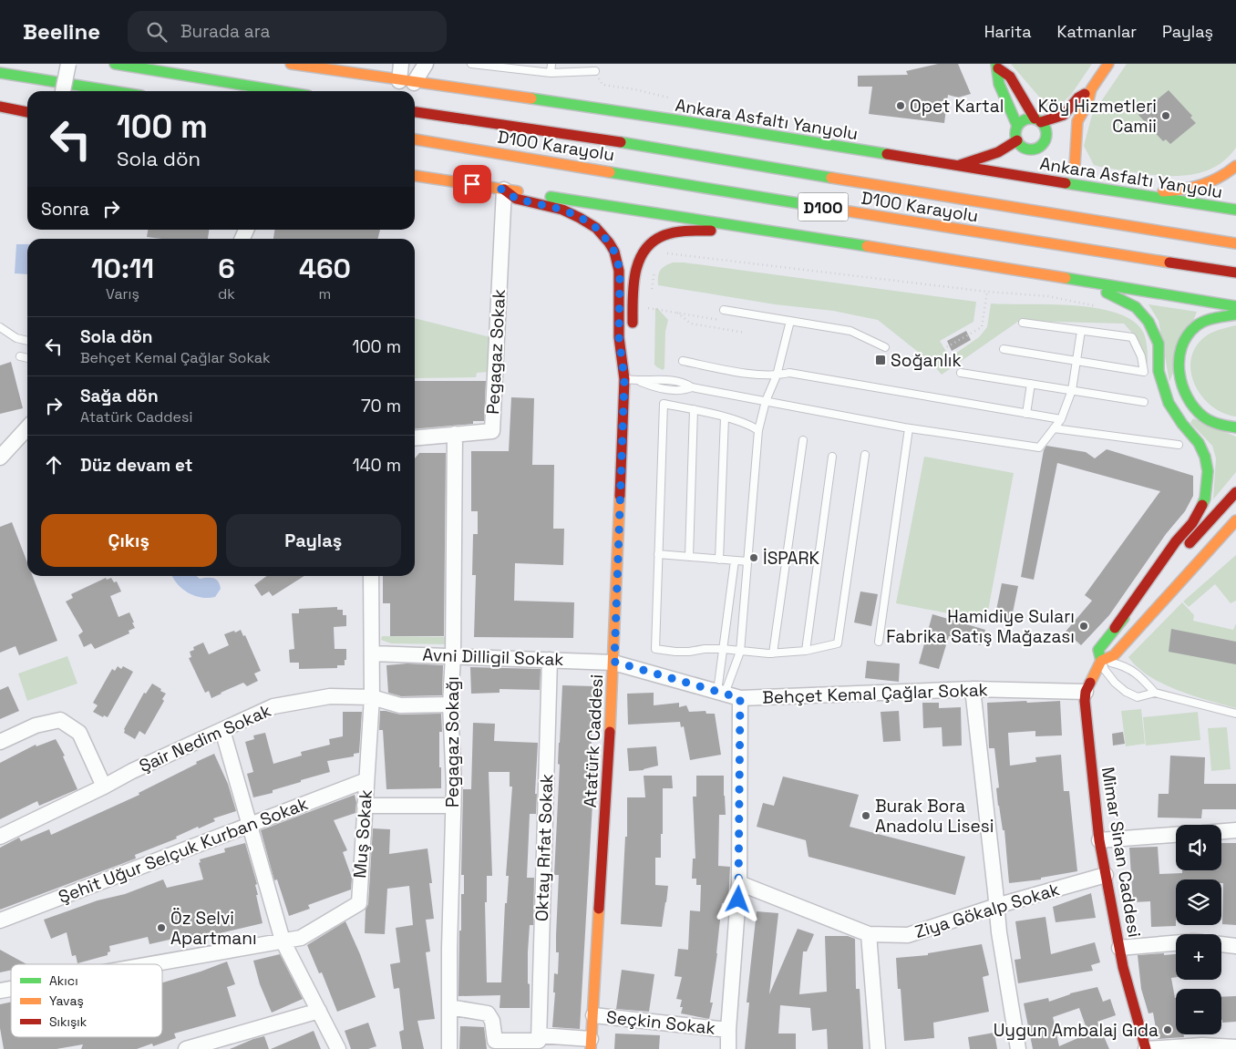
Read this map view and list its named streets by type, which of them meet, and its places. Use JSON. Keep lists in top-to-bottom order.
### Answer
{
  "streets": {
    "main road": [
      "Ankara Asfaltı Yanyolu",
      "D100 Karayolu",
      "D100",
      "Atatürk Caddesi",
      "Mimar Sinan Caddesi"
    ],
    "street": [
      "Pegagaz Sokak",
      "Avni Dilligil Sokak",
      "Behçet Kemal Çağlar Sokak",
      "Şair Nedim Sokak",
      "Pegagaz Sokağı",
      "Muş Sokak",
      "Oktay Rıfat Sokak",
      "Şehit Uğur Selçuk Kurban Sokak",
      "Ziya Gökalp Sokak",
      "Seçkin Sokak"
    ]
  },
  "crossings": [
    ["Pegagaz Sokak", "Pegagaz Sokağı"],
    ["Avni Dilligil Sokak", "Behçet Kemal Çağlar Sokak"],
    ["Avni Dilligil Sokak", "Atatürk Caddesi"],
    ["Avni Dilligil Sokak", "Pegagaz Sokağı"],
    ["Avni Dilligil Sokak", "Oktay Rıfat Sokak"],
    ["Behçet Kemal Çağlar Sokak", "Atatürk Caddesi"],
    ["Behçet Kemal Çağlar Sokak", "Mimar Sinan Caddesi"],
    ["Şair Nedim Sokak", "Pegagaz Sokağı"],
    ["Şair Nedim Sokak", "Muş Sokak"],
    ["Atatürk Caddesi", "Seçkin Sokak"],
    ["Muş Sokak", "Şehit Uğur Selçuk Kurban Sokak"],
    ["Mimar Sinan Caddesi", "Ziya Gökalp Sokak"]
  ],
  "places": {
    "other": [
      "Opet Kartal",
      "Köy Hizmetleri Camii",
      "İSPARK",
      "Hamidiye Suları Fabrika Satış Mağazası",
      "Burak Bora Anadolu Lisesi",
      "Öz Selvi Apartmanı",
      "Uygun Ambalaj Gıda"
    ],
    "transit": ["Soğanlık"]
  },
  "legend": ["Akıcı", "Yavaş", "Sıkışık"],
  "page": {
    "header": "Beeline",
    "search": "Burada ara",
    "nav": ["Harita", "Katmanlar", "Paylaş"],
    "turn": ["100 m", "Sola dön"],
    "then": "Sonra",
    "eta": [
      "10:11",
      "Varış",
      "6",
      "dk",
      "460",
      "m"
    ],
    "list": [
      {
        "name": "Sola dön",
        "note": "Behçet Kemal Çağlar Sokak",
        "value": "100 m"
      },
      {
        "name": "Sağa dön",
        "note": "Atatürk Caddesi",
        "value": "70 m"
      },
      {
        "name": "Düz devam et",
        "value": "140 m"
      }
    ],
    "buttons": ["Çıkış", "Paylaş"],
    "map_buttons": ["+", "−"]
  }
}
